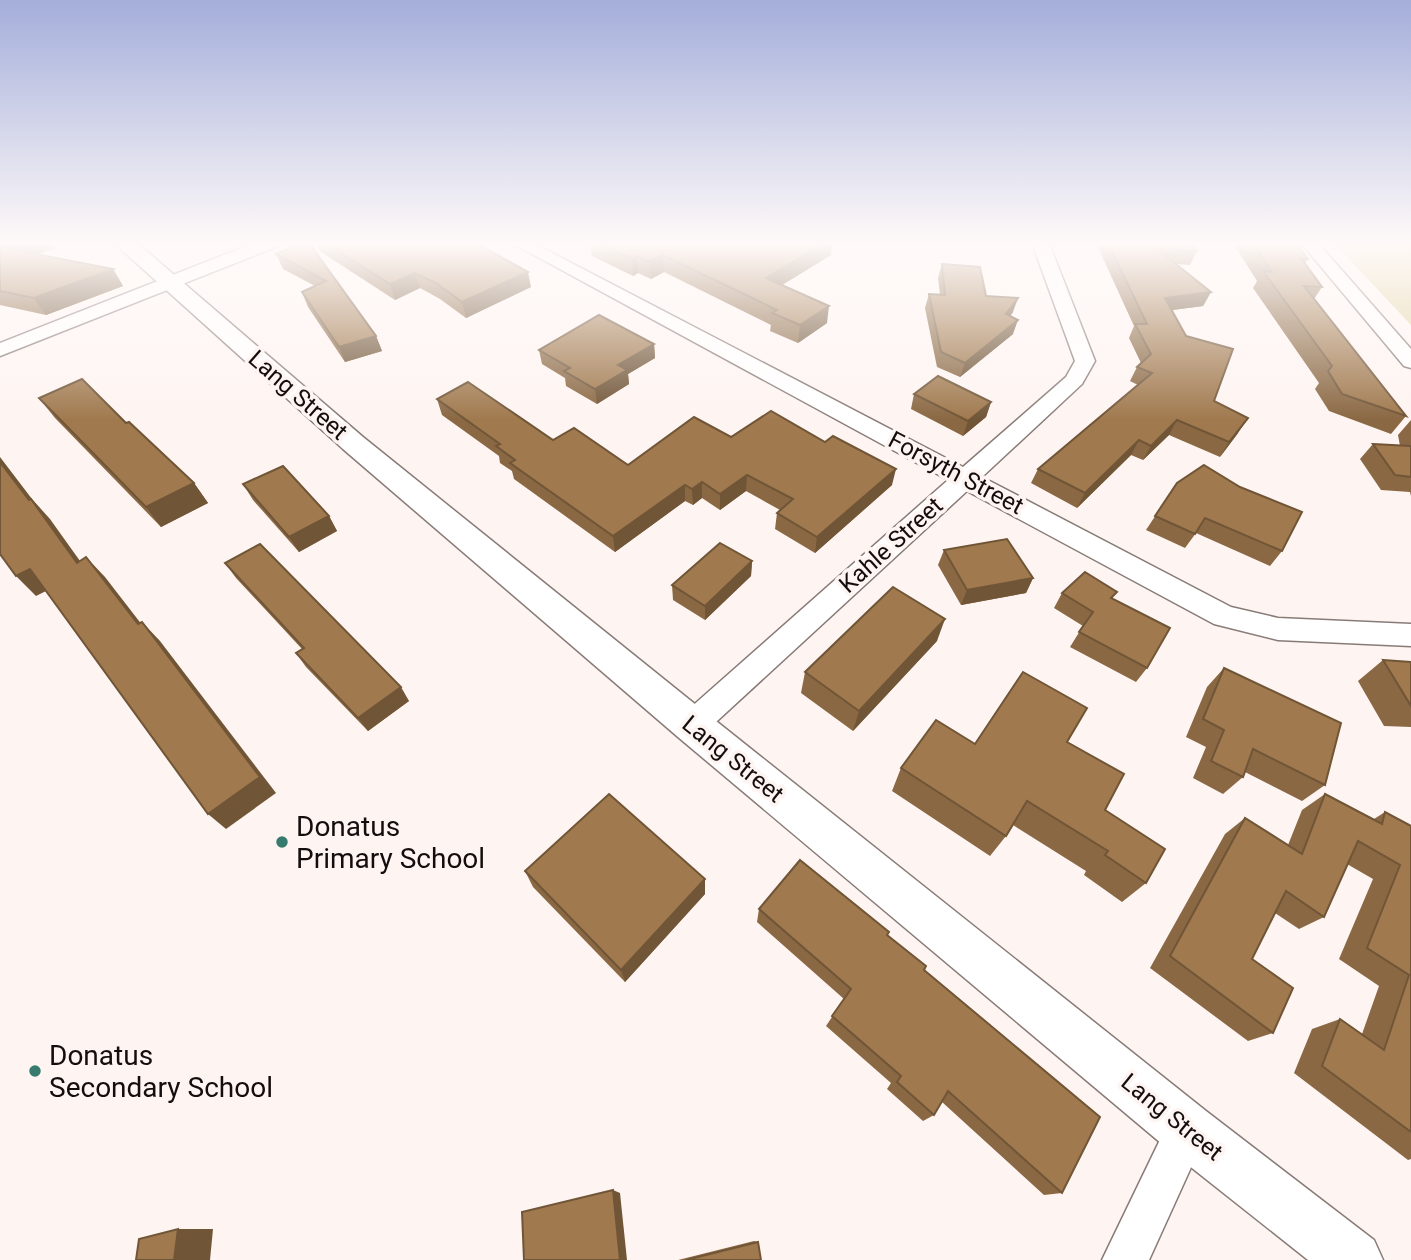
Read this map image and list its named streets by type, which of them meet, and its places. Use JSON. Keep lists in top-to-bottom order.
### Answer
{
  "streets": {
    "street": ["Lang Street", "Forsyth Street", "Kahle Street"]
  },
  "crossings": [
    ["Lang Street", "Kahle Street"],
    ["Forsyth Street", "Kahle Street"]
  ],
  "places": ["Donatus Primary School", "Donatus Secondary School"]
}
